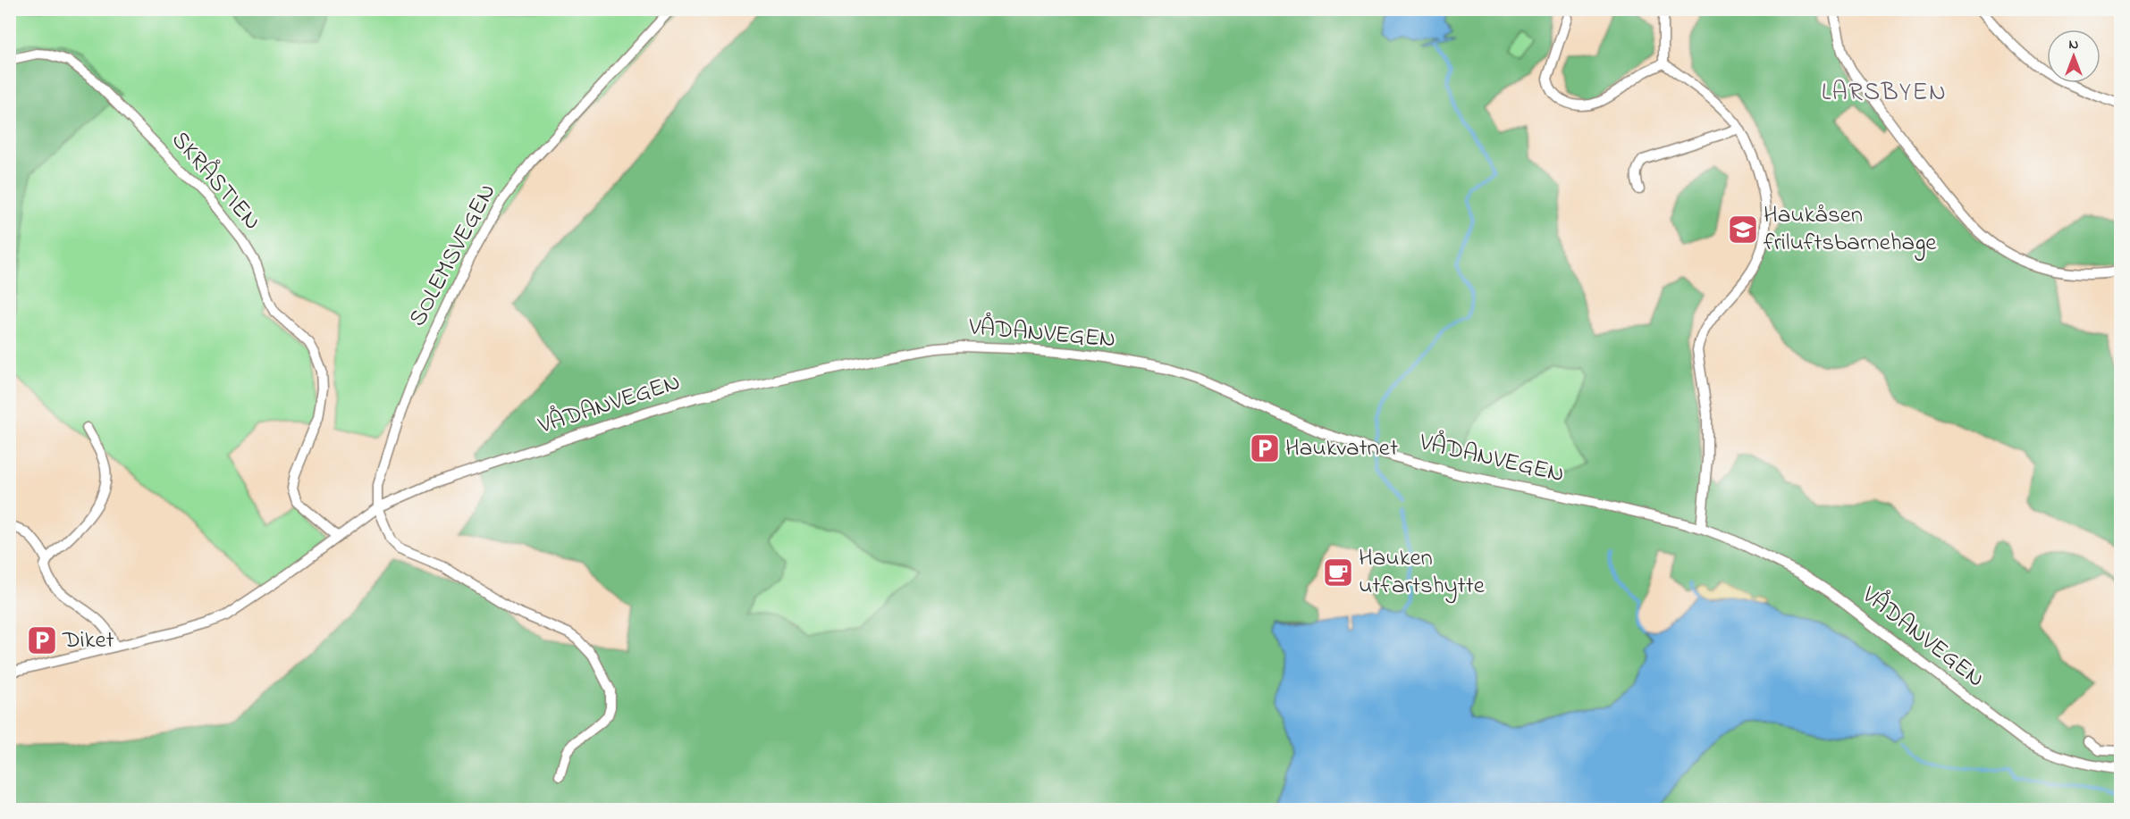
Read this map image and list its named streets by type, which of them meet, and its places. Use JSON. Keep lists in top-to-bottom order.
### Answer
{
  "streets": {
    "street": ["SKRÅSTIEN", "SOLEMSVEGEN", "VÅDANVEGEN"]
  },
  "crossings": [
    ["SKRÅSTIEN", "VÅDANVEGEN"],
    ["SOLEMSVEGEN", "VÅDANVEGEN"]
  ],
  "districts": ["LARSBYEN"],
  "places": {
    "school or university": ["Haukåsen friluftsbarnehage"],
    "parking": ["Haukvatnet", "Diket"],
    "cafe": ["Hauken utfartshytte"]
  },
  "north": "top"
}
